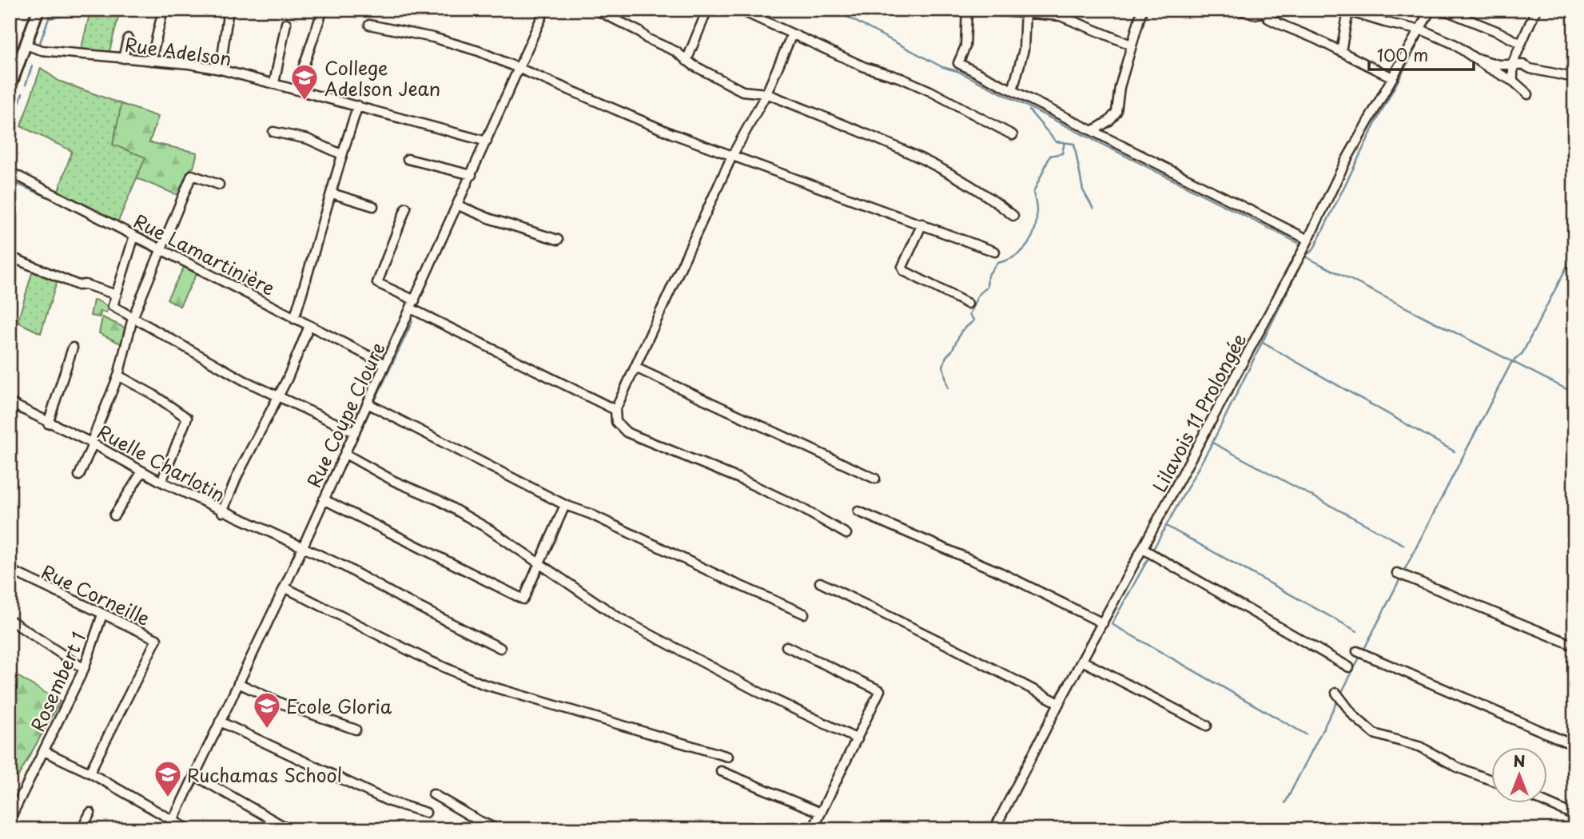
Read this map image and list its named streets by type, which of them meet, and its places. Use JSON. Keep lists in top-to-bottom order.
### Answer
{
  "streets": {
    "street": [
      "Rue Adelson",
      "Rue Lamartinière",
      "Lilavois 11 Prolongée",
      "Rue Coupe Cloure",
      "Ruelle Charlotin",
      "Rue Corneille",
      "Rosembert 1"
    ]
  },
  "crossings": [
    ["Rue Adelson", "Rue Coupe Cloure"],
    ["Rue Lamartinière", "Rue Coupe Cloure"],
    ["Rue Coupe Cloure", "Ruelle Charlotin"],
    ["Rue Corneille", "Rosembert 1"]
  ],
  "places": {
    "school or university": ["College Adelson Jean", "Ecole Gloria", "Ruchamas School"]
  },
  "scale_bar": "100 m",
  "north": "top"
}
